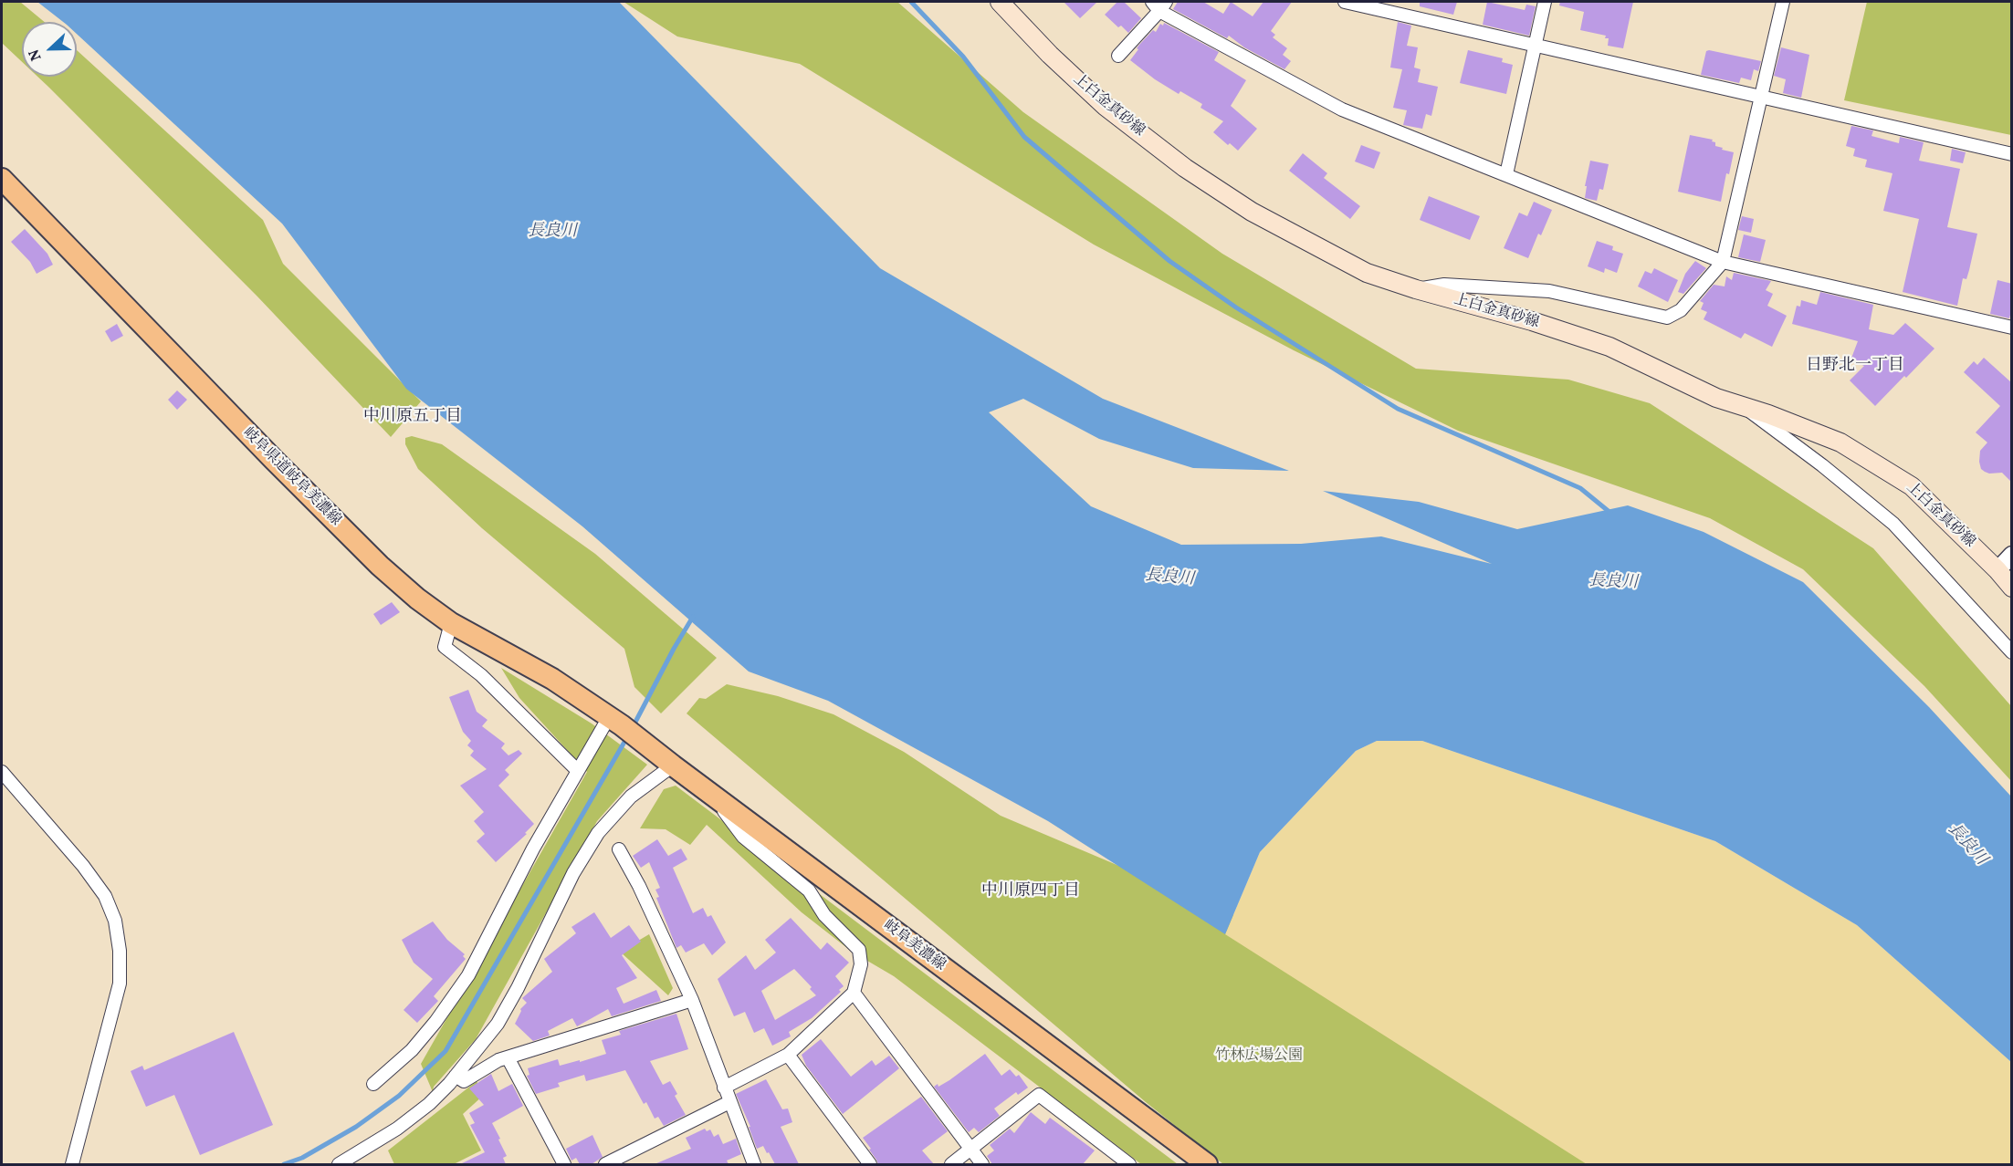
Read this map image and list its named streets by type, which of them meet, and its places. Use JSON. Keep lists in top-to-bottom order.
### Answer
{
  "streets": {
    "main road": ["上白金真砂線", "岐阜県道岐阜美濃線", "岐阜美濃線"]
  },
  "crossings": [
    ["岐阜県道岐阜美濃線", "岐阜美濃線"]
  ],
  "districts": ["日野北一丁目", "中川原五丁目", "中川原四丁目"],
  "water": ["長良川"],
  "parks": ["竹林広場公園"],
  "north": "left"
}
